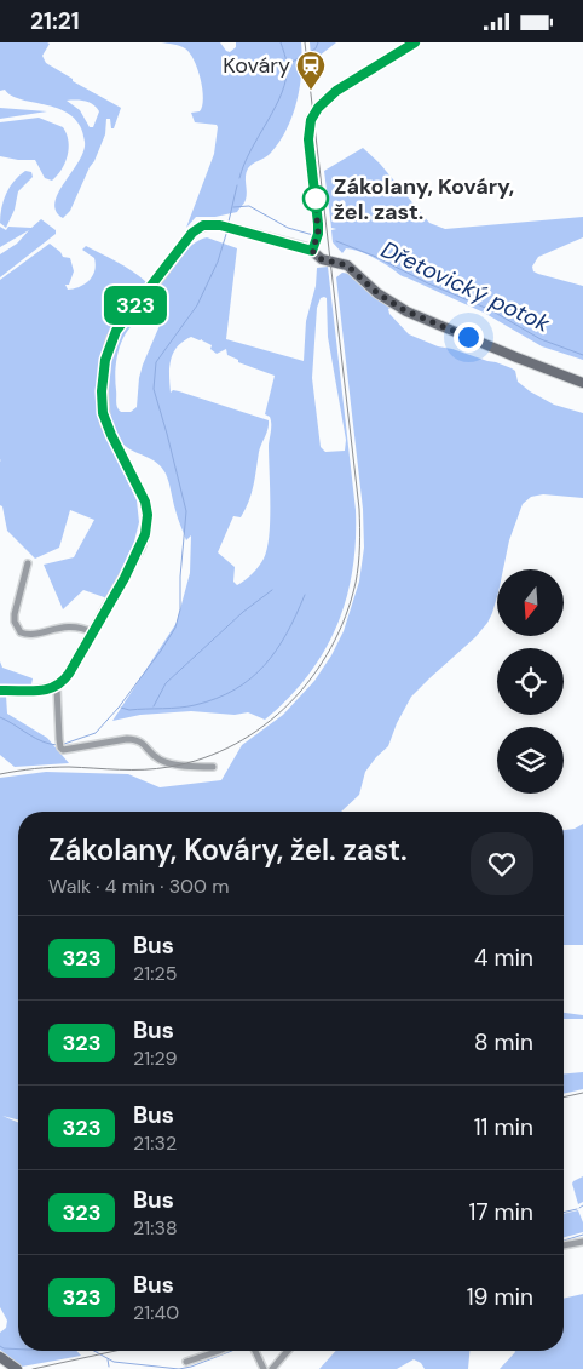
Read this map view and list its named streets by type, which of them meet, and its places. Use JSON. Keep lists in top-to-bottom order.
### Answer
{
  "water": ["Dřetovický potok"],
  "places": {
    "station": ["Kováry"],
    "other": ["Zákolany, Kováry, žel. zast."]
  },
  "lines": ["bus line 323"],
  "north": "bottom",
  "page": {
    "status": "21:21",
    "on_map": "323",
    "heading": ["Zákolany, Kováry, žel. zast.", "Walk · 4 min · 300 m"],
    "list": [
      {
        "mark": "323",
        "name": "Bus",
        "note": "21:25",
        "value": "4 min"
      },
      {
        "mark": "323",
        "name": "Bus",
        "note": "21:29",
        "value": "8 min"
      },
      {
        "mark": "323",
        "name": "Bus",
        "note": "21:32",
        "value": "11 min"
      },
      {
        "mark": "323",
        "name": "Bus",
        "note": "21:38",
        "value": "17 min"
      },
      {
        "mark": "323",
        "name": "Bus",
        "note": "21:40",
        "value": "19 min"
      }
    ]
  }
}
